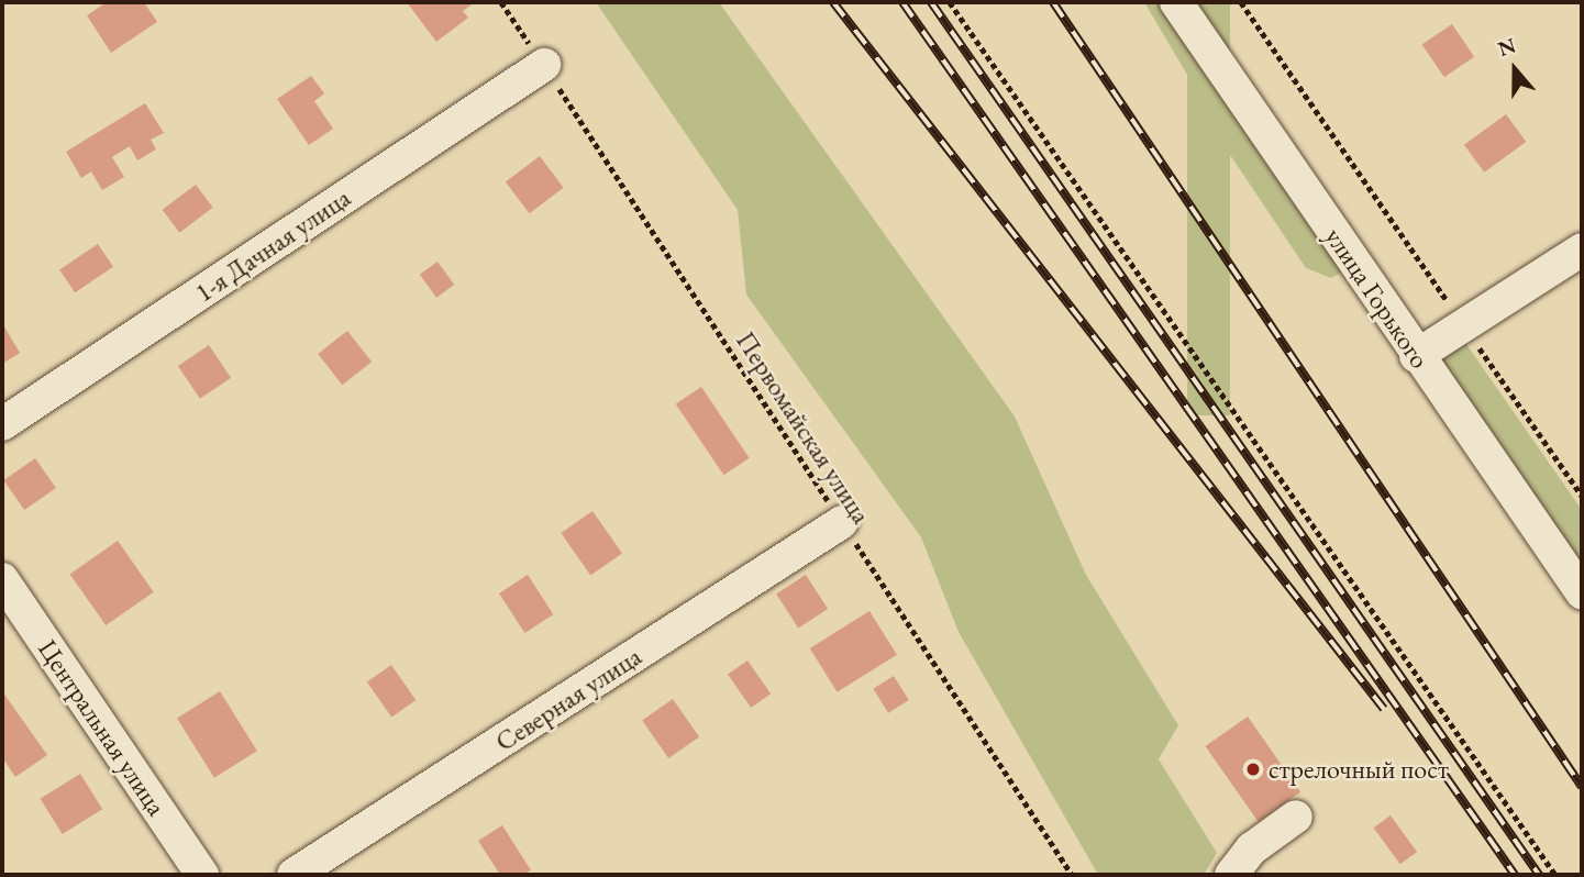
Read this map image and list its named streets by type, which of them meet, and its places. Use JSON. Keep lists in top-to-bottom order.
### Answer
{
  "streets": {
    "street": [
      "1-я Дачная улица",
      "улица Горького",
      "Северная улица",
      "Центральная улица"
    ],
    "path": ["Первомайская улица"]
  },
  "crossings": [
    ["1-я Дачная улица", "Первомайская улица"],
    ["Первомайская улица", "Северная улица"]
  ],
  "places": ["стрелочный пост"],
  "north": "top"
}
